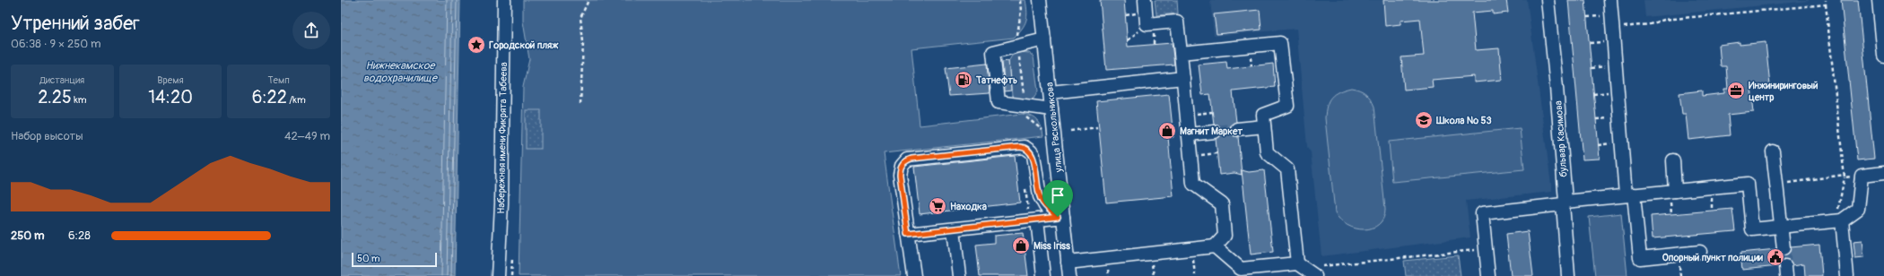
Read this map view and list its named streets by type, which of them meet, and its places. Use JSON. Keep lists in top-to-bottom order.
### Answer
{
  "streets": {
    "street": ["улица Раскольникова", "Набережная имени Фикрята Табеева", "бульвар Касимова"]
  },
  "water": ["Нижнекамское водохранилище"],
  "places": {
    "place": ["Городской пляж"],
    "fuel station": ["Татнефть"],
    "office": ["Инжиниринговый центр"],
    "school or university": ["Школа № 53"],
    "shop": ["Магнит Маркет", "Miss Iriss"],
    "supermarket": ["Находка"],
    "public building": ["Опорный пункт полиции"]
  },
  "scale_bar": "50 m",
  "page": {
    "heading": ["Утренний забег", "06:38 · 9 × 250 m"],
    "stats": [
      ["Дистанция", "2.25 km"],
      ["Время", "14:20"],
      ["Темп", "6:22 /km"]
    ],
    "chart": ["Набор высоты", "42–49 m"],
    "list": [
      {
        "name": "250 m",
        "note": "6:28"
      }
    ],
    "scale": "50 m"
  }
}
